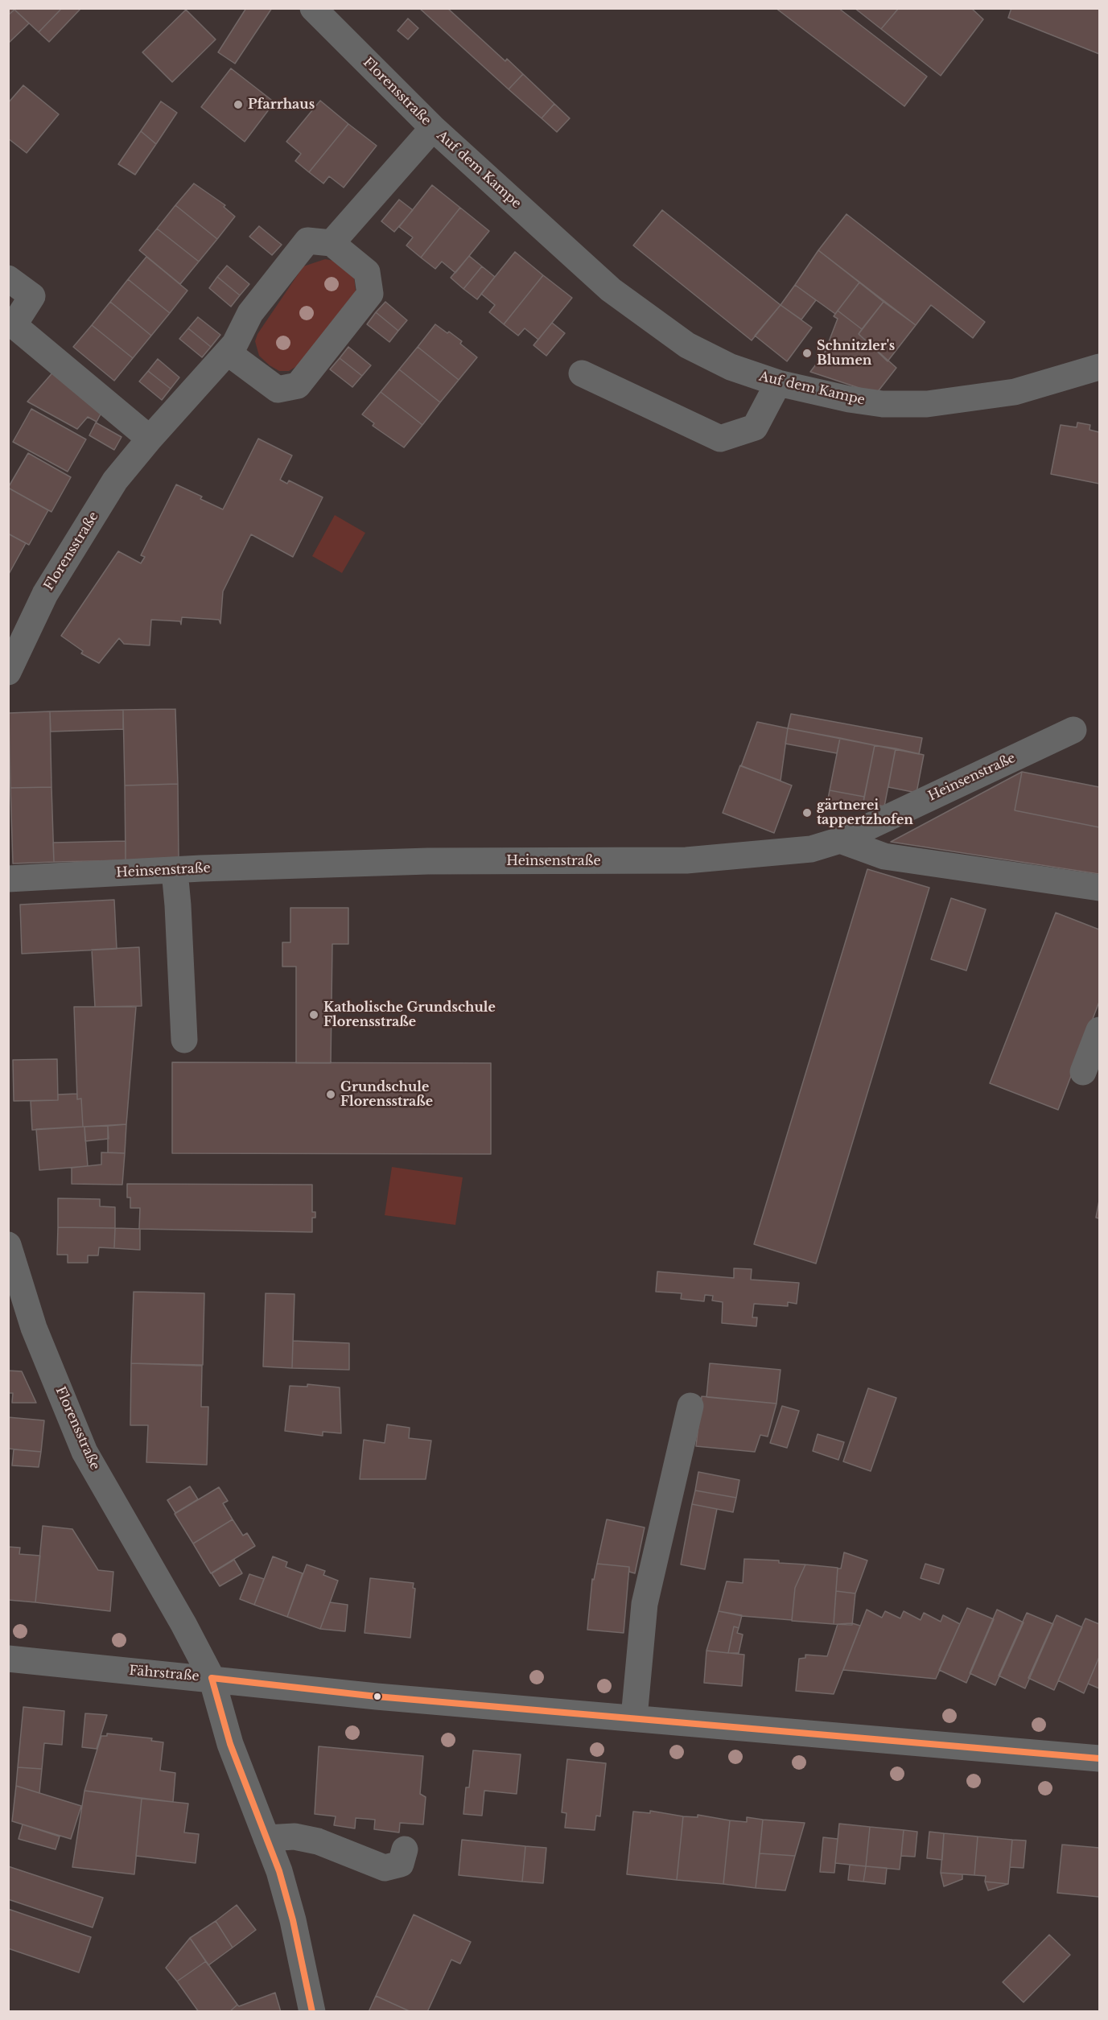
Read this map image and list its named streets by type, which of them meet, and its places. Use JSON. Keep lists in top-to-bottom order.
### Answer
{
  "streets": {
    "street": [
      "Florensstraße",
      "Auf dem Kampe",
      "Heinsenstraße",
      "Fährstraße"
    ]
  },
  "crossings": [
    ["Florensstraße", "Auf dem Kampe"],
    ["Florensstraße", "Fährstraße"]
  ],
  "places": [
    "Pfarrhaus",
    "Schnitzler's Blumen",
    "gärtnerei tappertzhofen",
    "Katholische Grundschule Florensstraße",
    "Grundschule Florensstraße"
  ]
}
